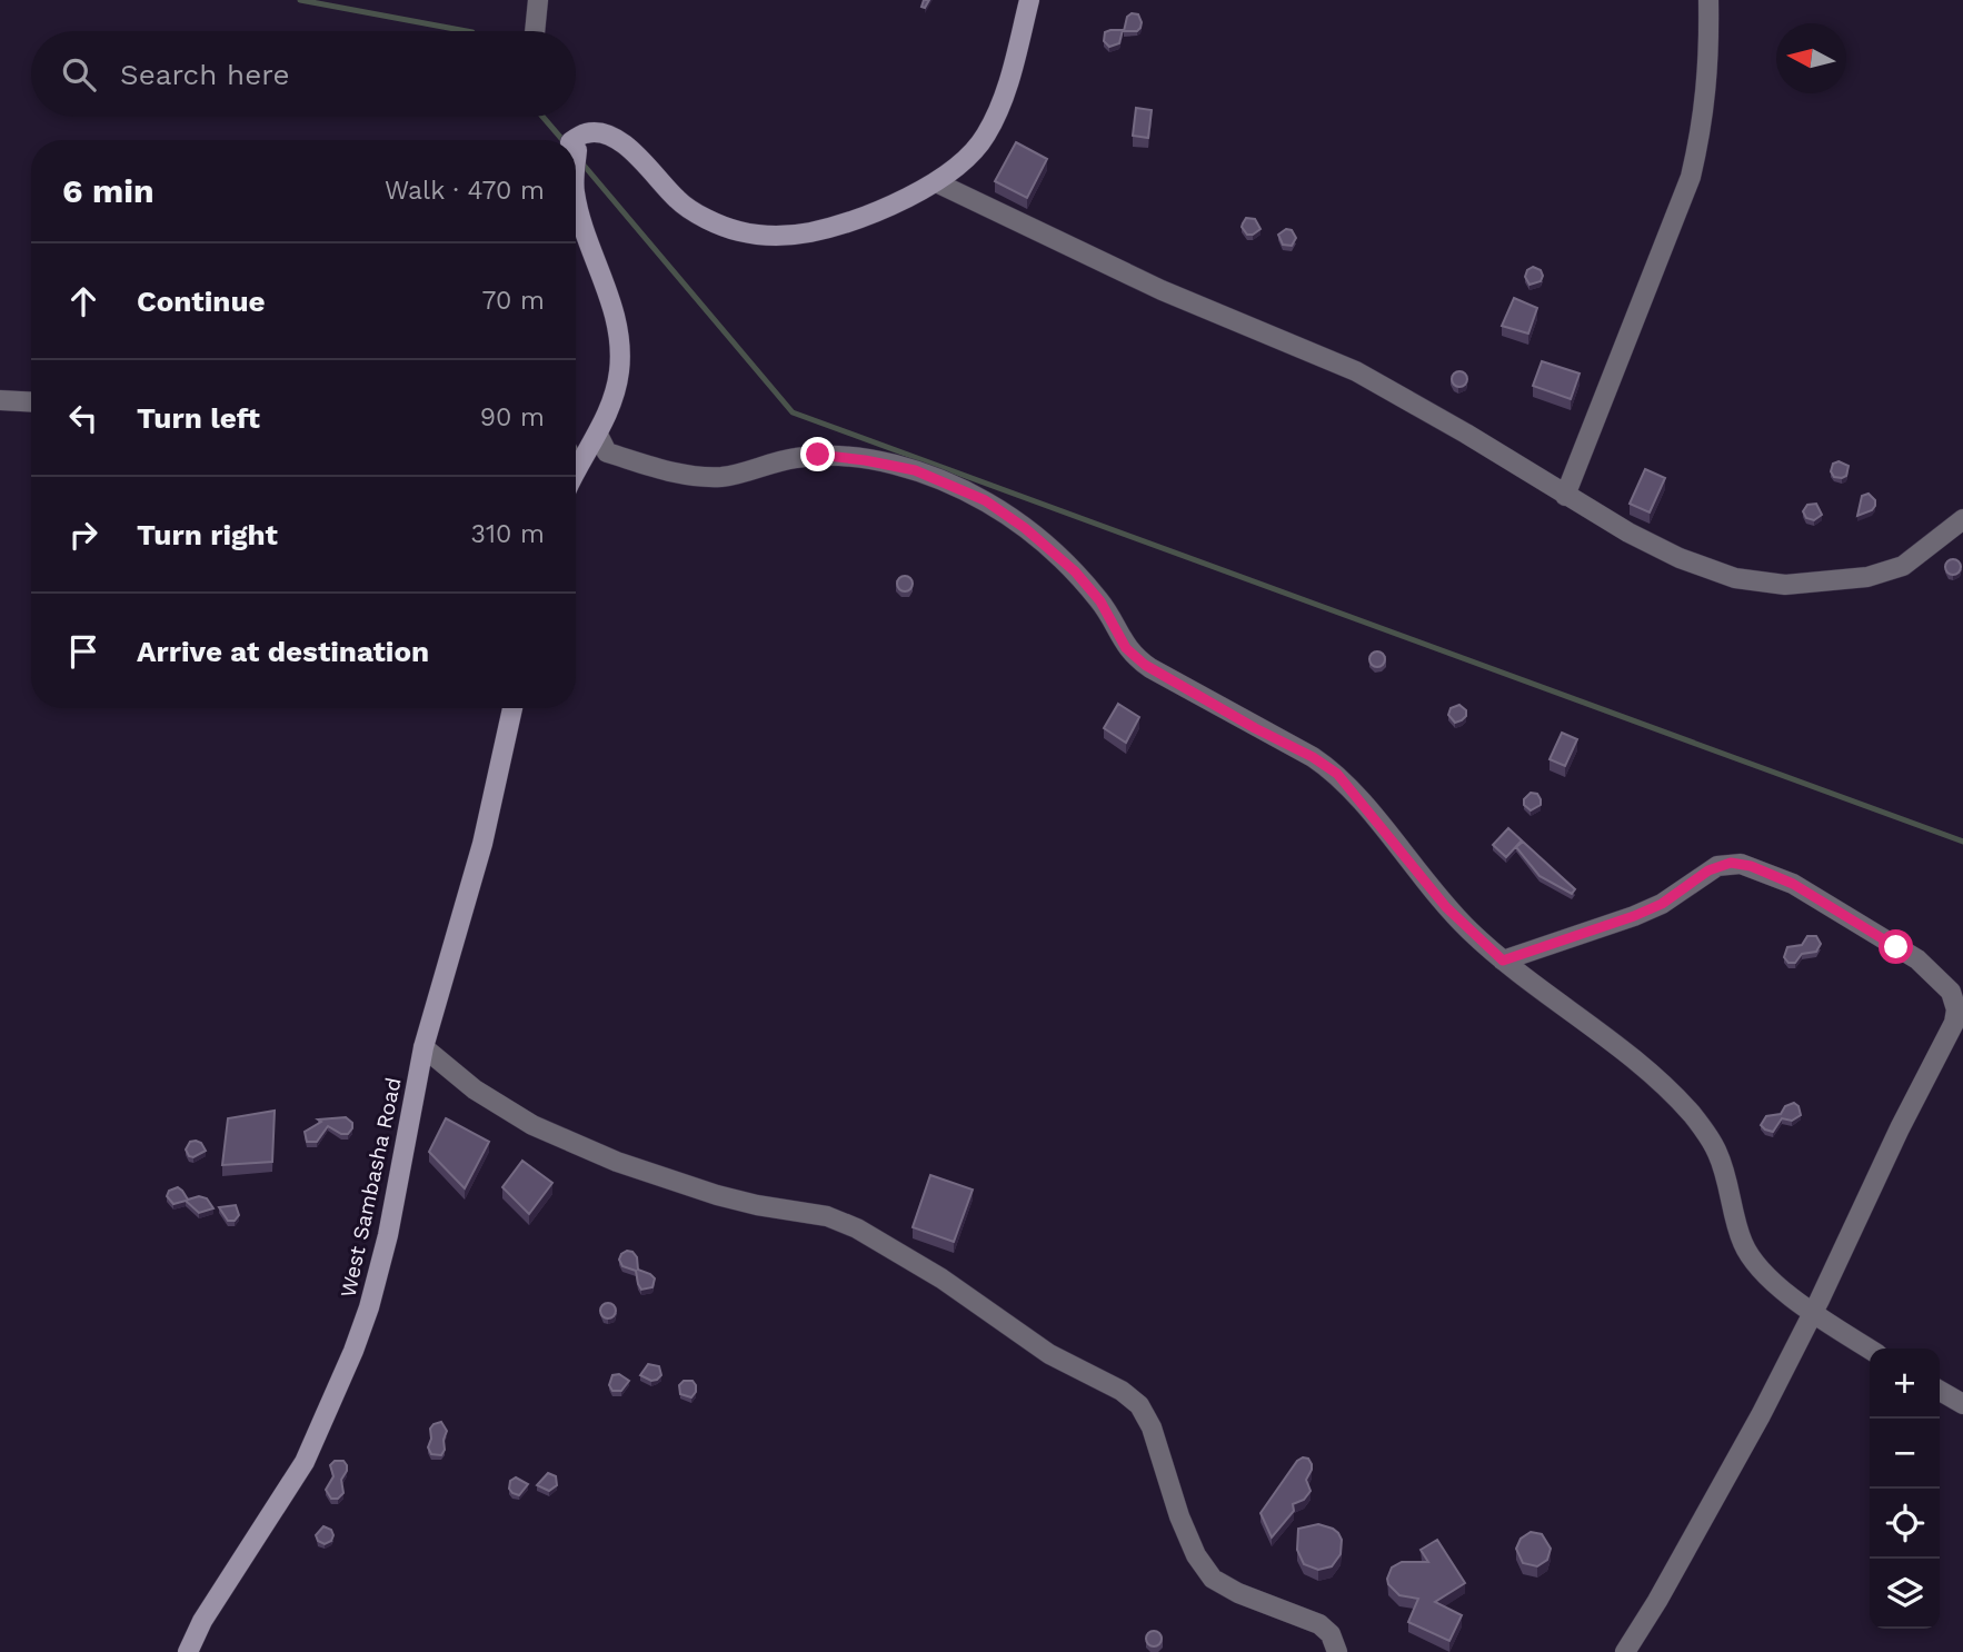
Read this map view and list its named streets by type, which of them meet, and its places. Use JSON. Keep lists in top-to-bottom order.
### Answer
{
  "streets": {
    "street": ["West Sambasha Road"]
  },
  "north": "left",
  "page": {
    "search": "Search here",
    "heading": ["6 min", "Walk · 470 m"],
    "list": [
      ["Continue", "70 m"],
      ["Turn left", "90 m"],
      ["Turn right", "310 m"],
      "Arrive at destination"
    ],
    "map_buttons": ["+", "−"]
  }
}
